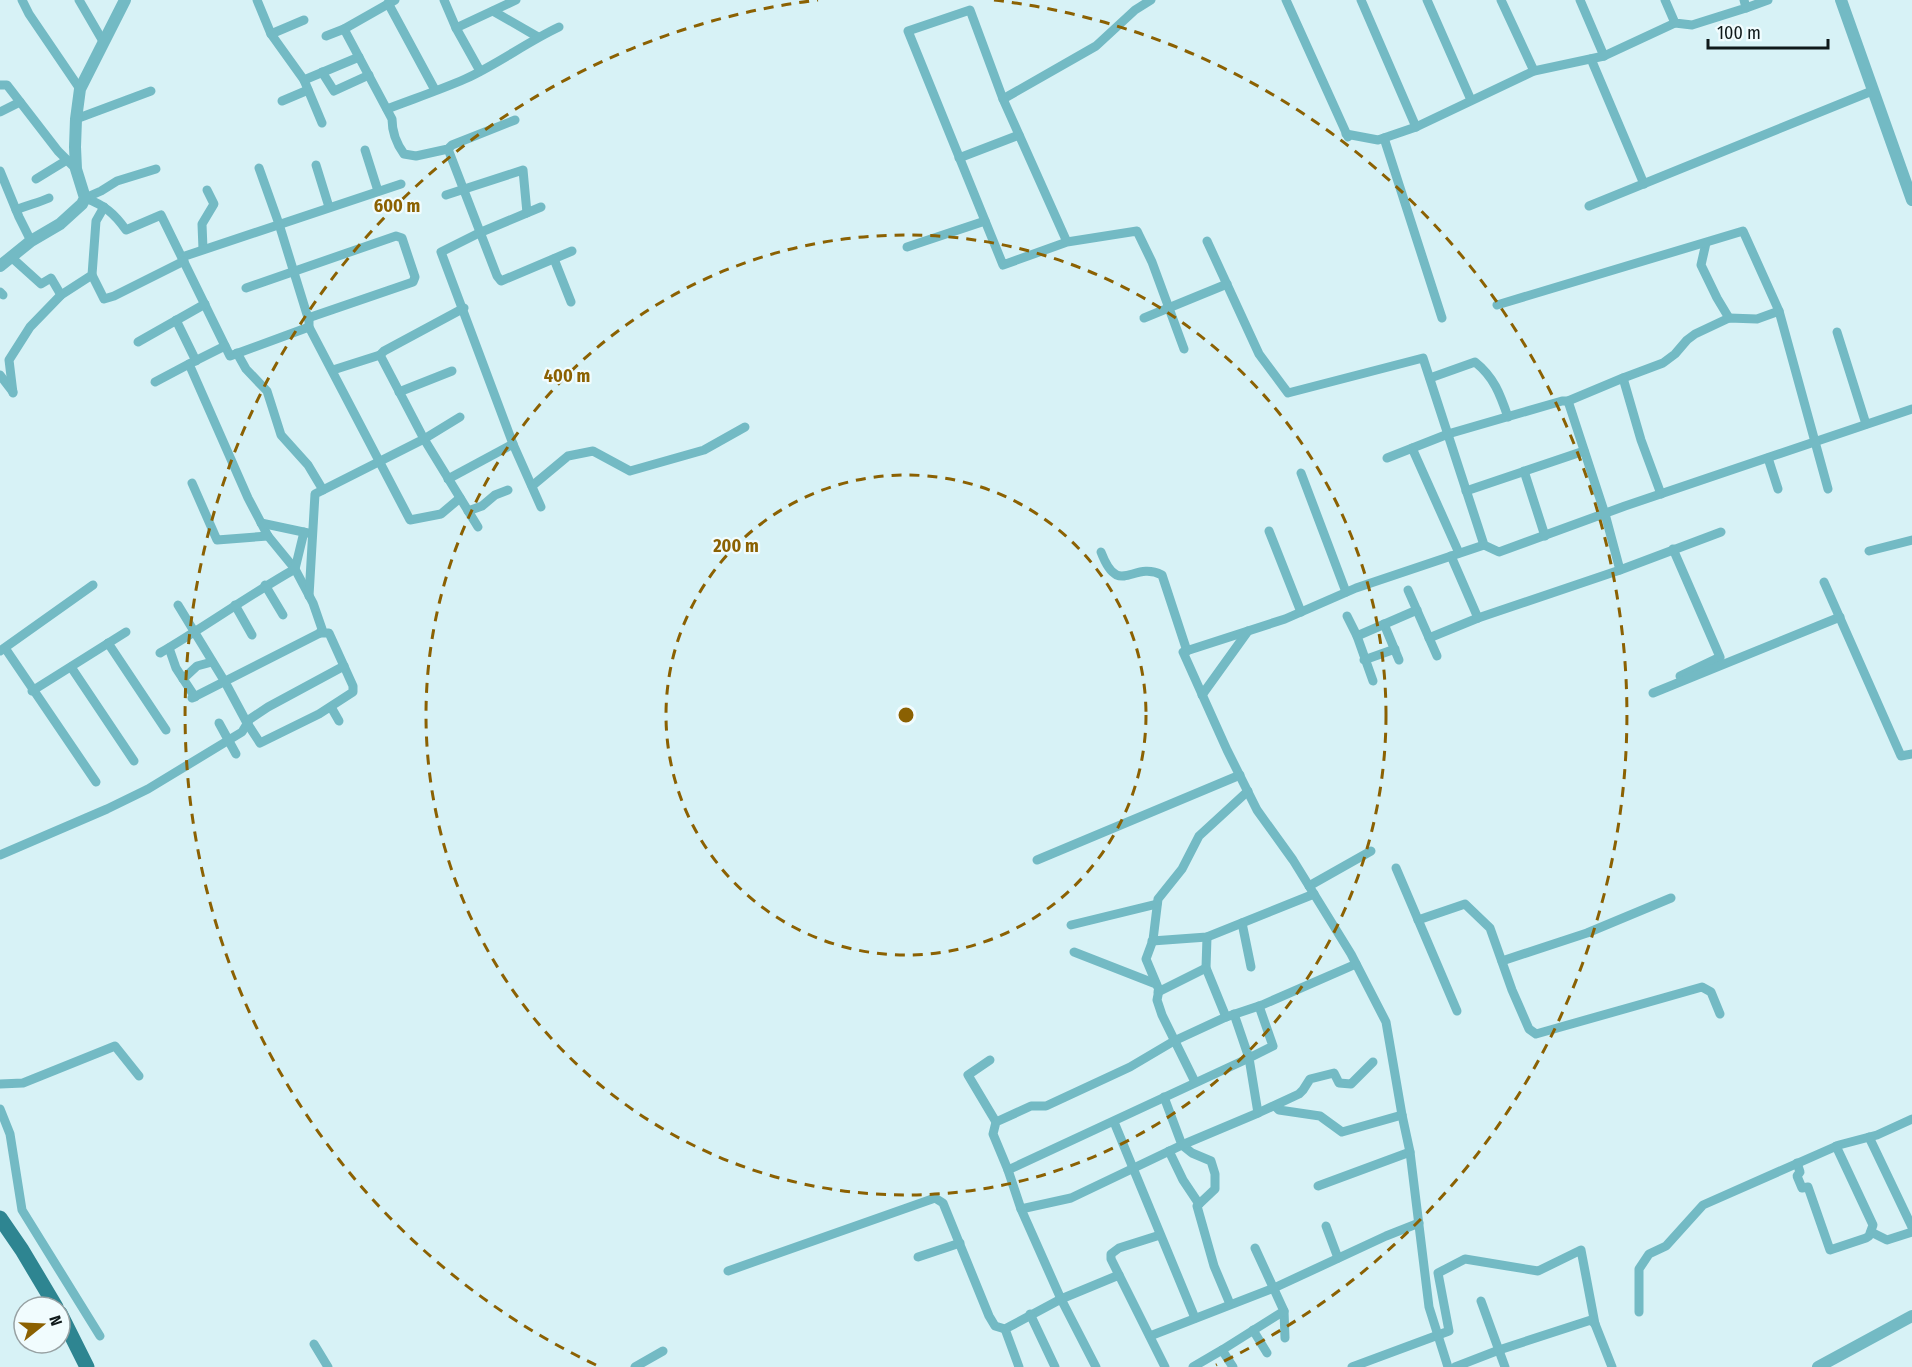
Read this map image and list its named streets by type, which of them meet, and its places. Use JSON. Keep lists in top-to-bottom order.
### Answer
{
  "scale_bar": "100 m",
  "north": "right",
  "rings": ["600 m", "400 m", "200 m"]
}
